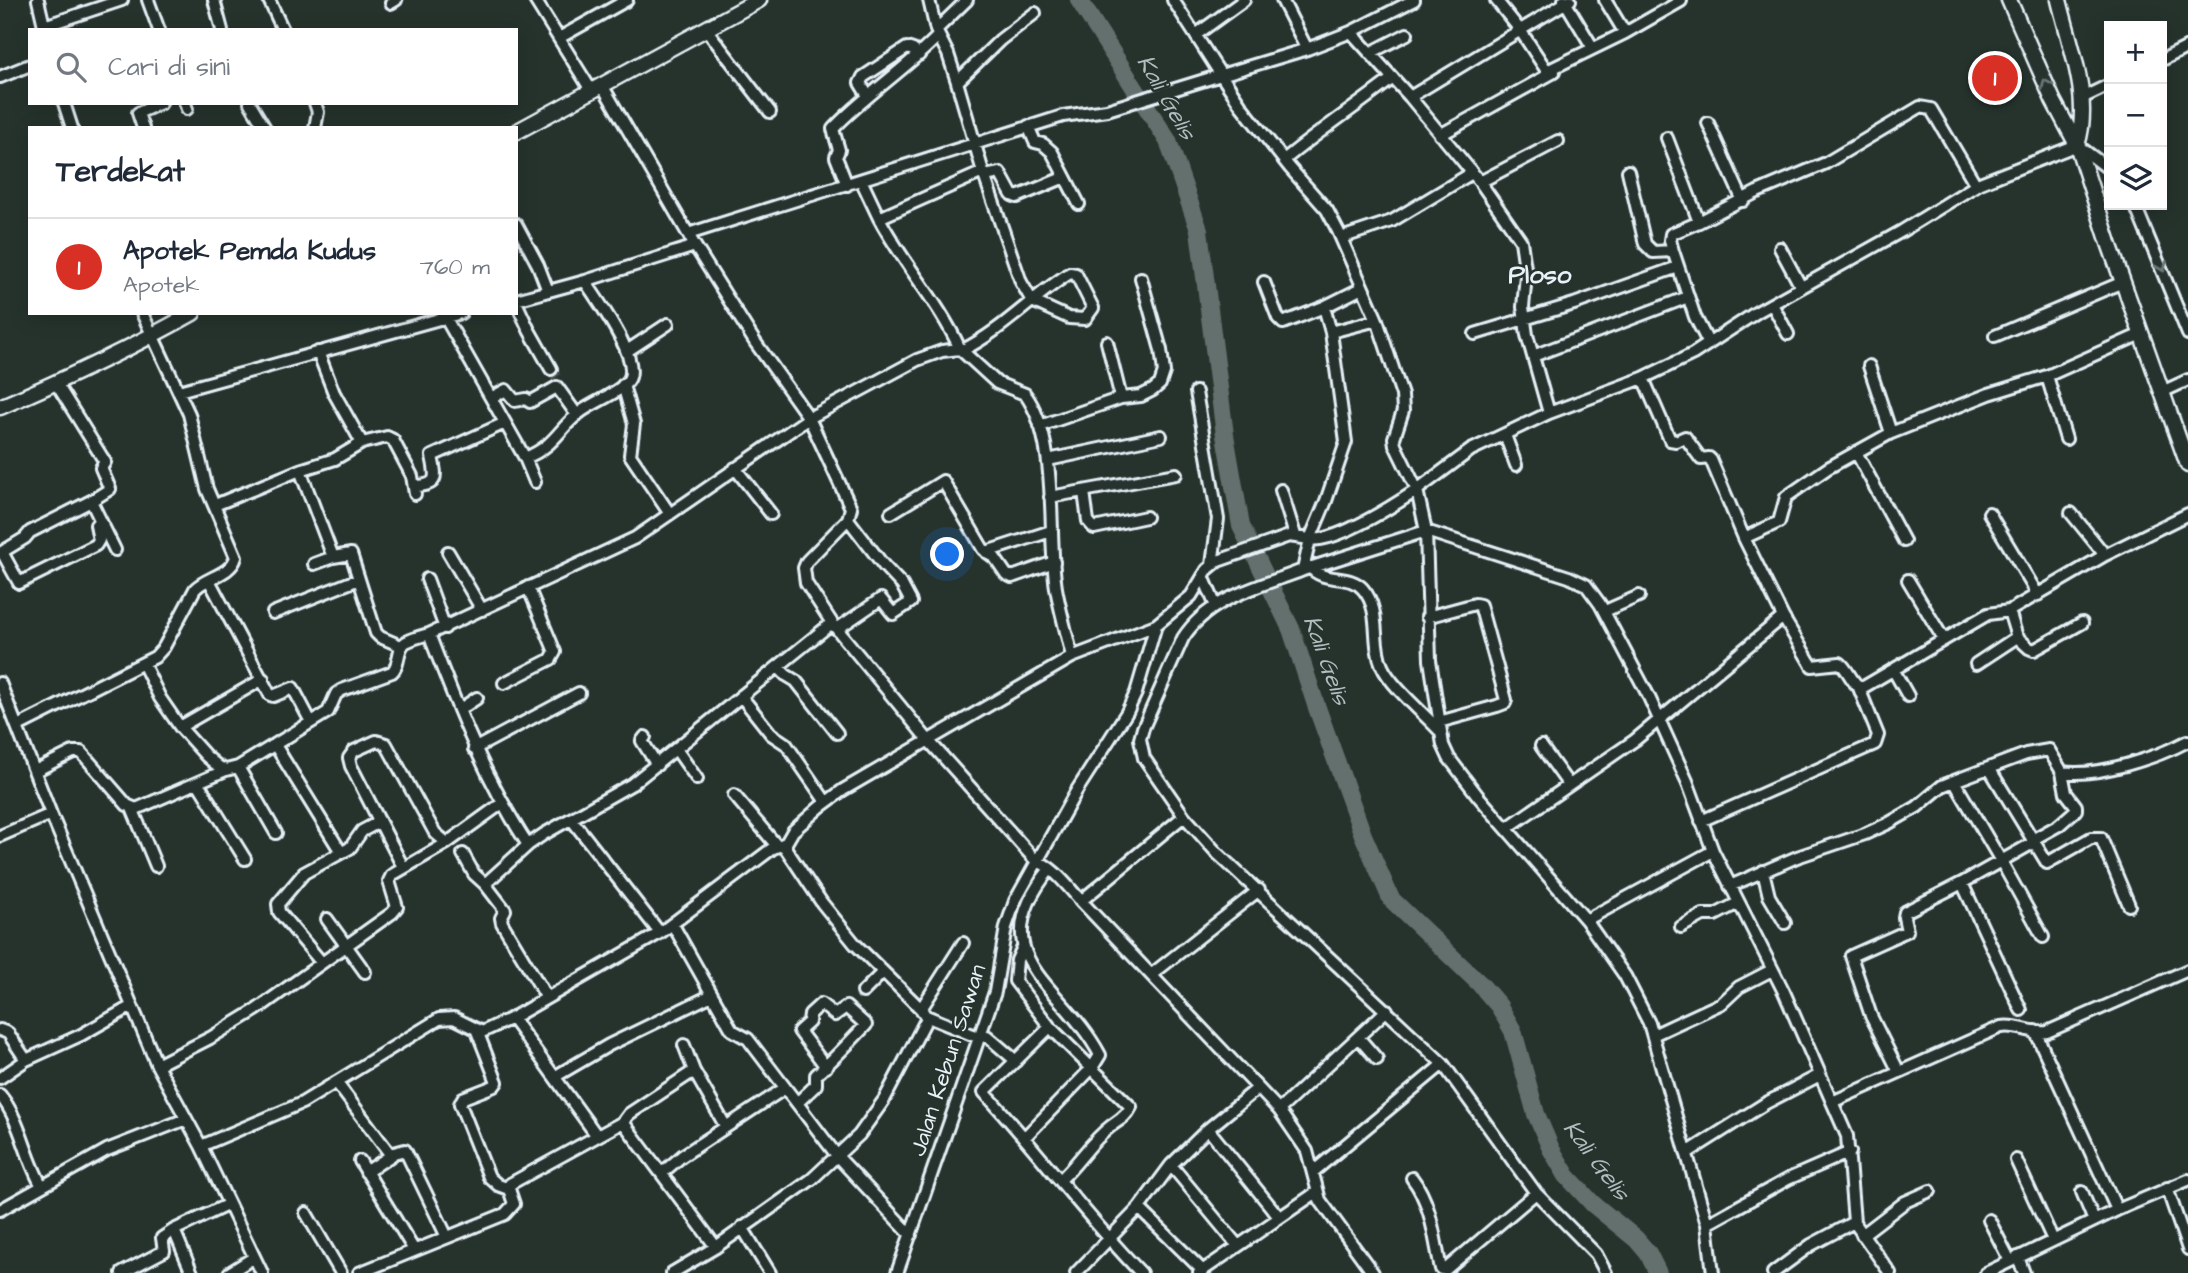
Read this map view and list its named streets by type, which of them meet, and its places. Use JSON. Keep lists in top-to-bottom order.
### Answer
{
  "streets": {
    "street": ["Jalan Kebun Sawan"]
  },
  "districts": ["Ploso"],
  "water": ["Kali Gelis"],
  "page": {
    "map_buttons": ["+", "−"],
    "search": "Cari di sini",
    "pins": "1",
    "heading": "Terdekat",
    "list": [
      {
        "mark": "1",
        "name": "Apotek Pemda Kudus",
        "note": "Apotek",
        "value": "760 m"
      }
    ]
  }
}
